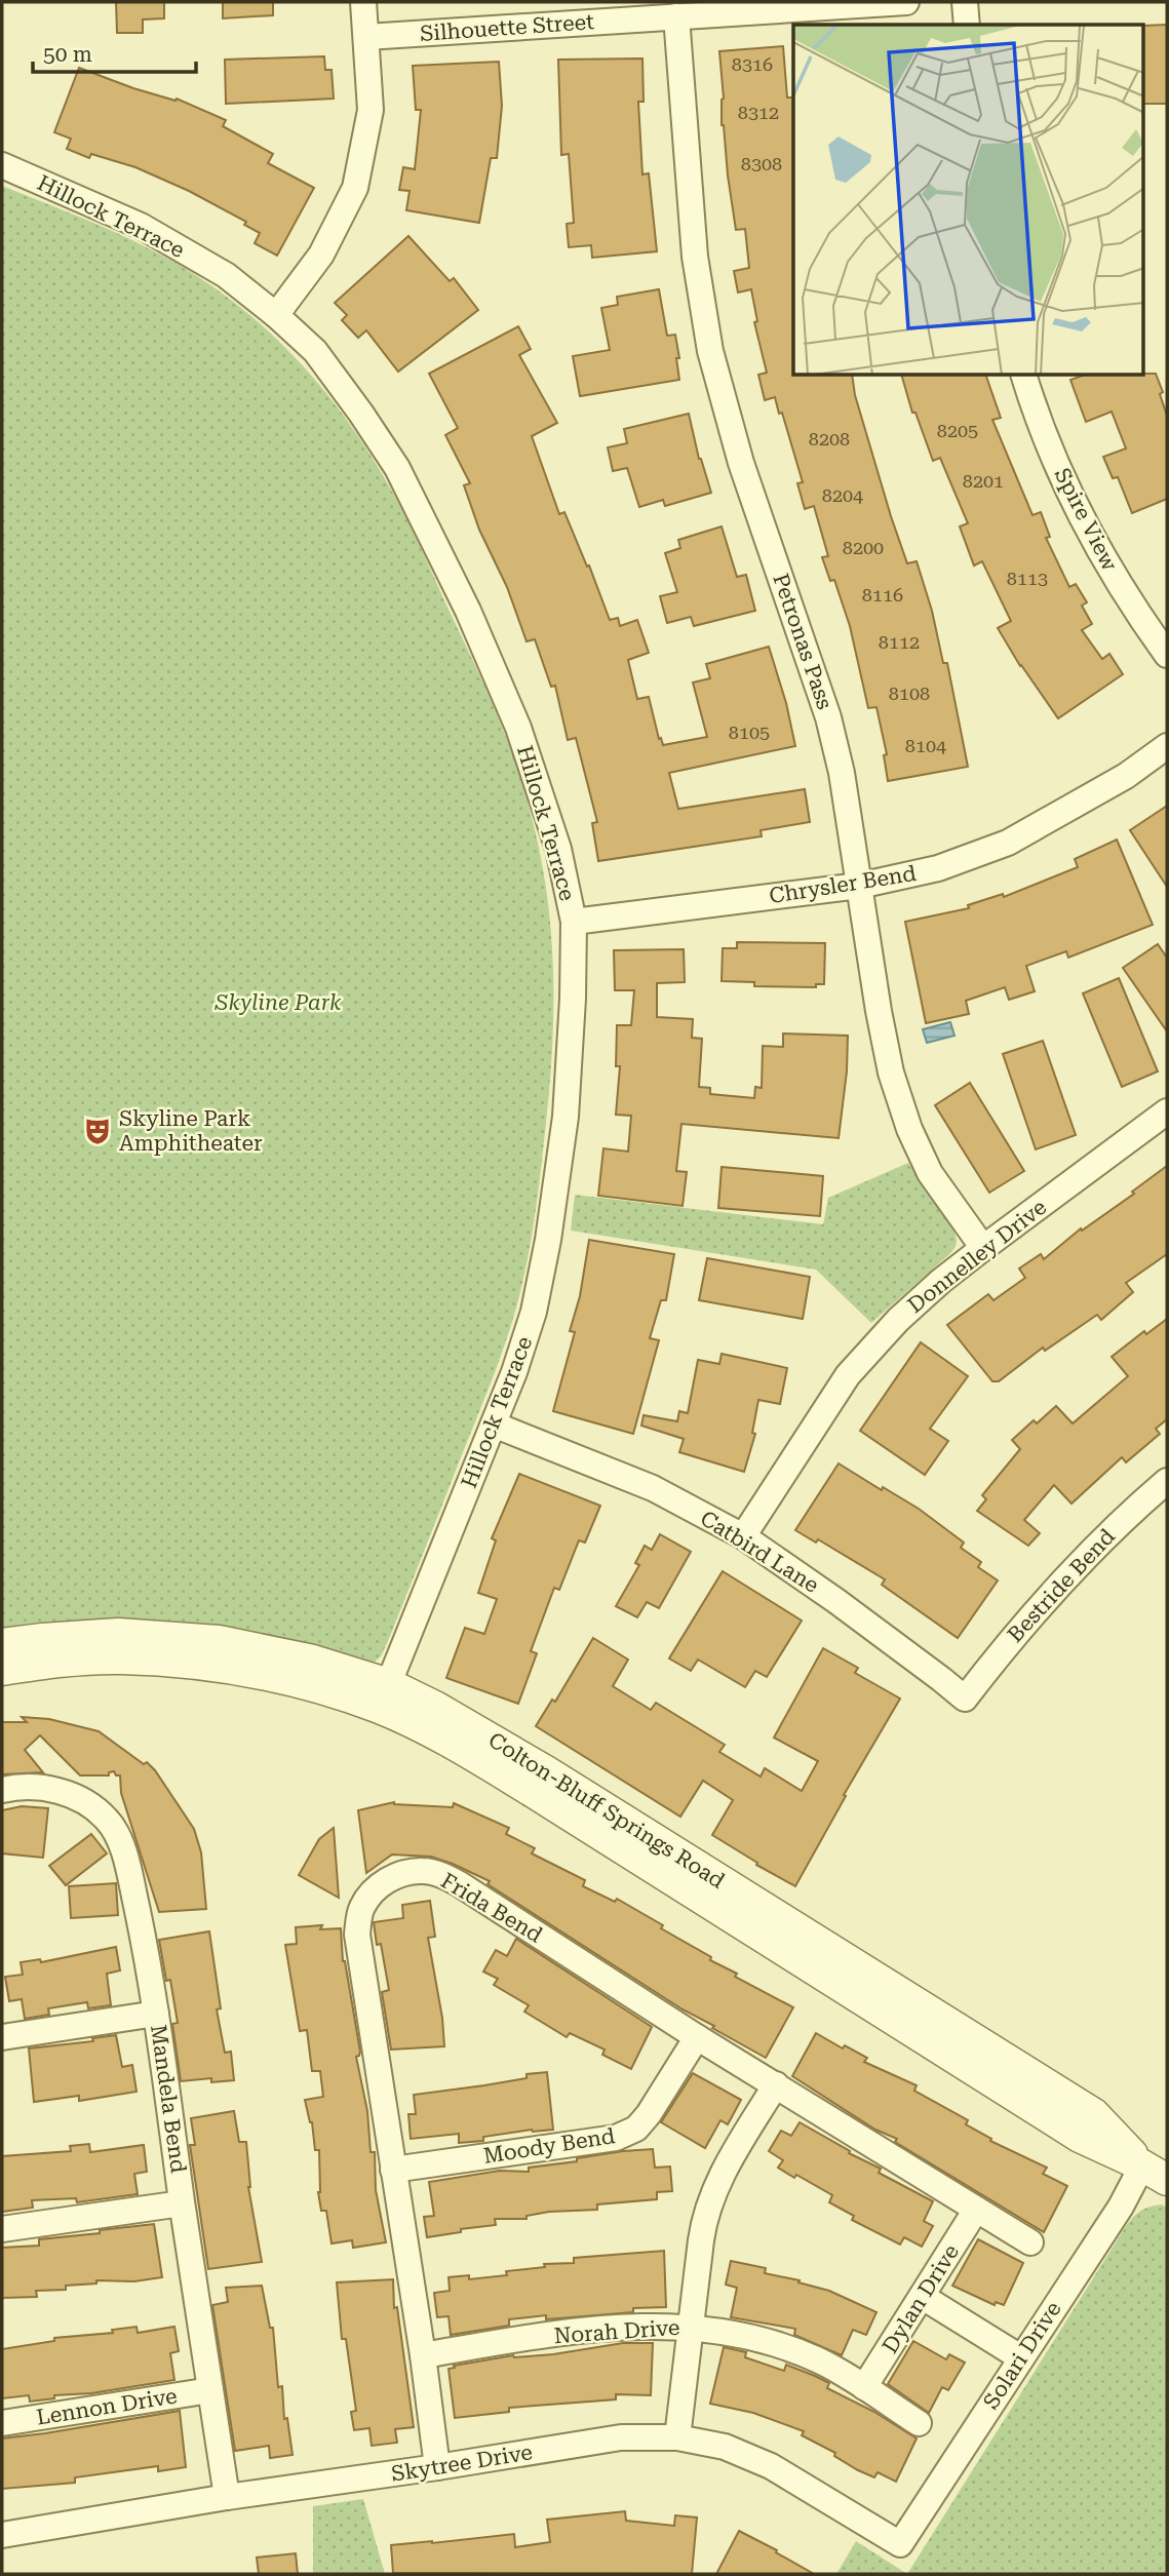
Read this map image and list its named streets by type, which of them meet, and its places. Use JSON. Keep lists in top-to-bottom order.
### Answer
{
  "streets": {
    "street": [
      "Silhouette Street",
      "Hillock Terrace",
      "Spire View",
      "Petronas Pass",
      "Chrysler Bend",
      "Donnelley Drive",
      "Catbird Lane",
      "Bestride Bend",
      "Colton-Bluff Springs Road",
      "Frida Bend",
      "Mandela Bend",
      "Moody Bend",
      "Dylan Drive",
      "Norah Drive",
      "Solari Drive",
      "Lennon Drive",
      "Skytree Drive"
    ]
  },
  "crossings": [
    ["Silhouette Street", "Petronas Pass"],
    ["Hillock Terrace", "Chrysler Bend"],
    ["Hillock Terrace", "Catbird Lane"],
    ["Hillock Terrace", "Colton-Bluff Springs Road"],
    ["Petronas Pass", "Chrysler Bend"],
    ["Petronas Pass", "Donnelley Drive"],
    ["Donnelley Drive", "Catbird Lane"],
    ["Catbird Lane", "Bestride Bend"],
    ["Colton-Bluff Springs Road", "Solari Drive"],
    ["Frida Bend", "Moody Bend"],
    ["Frida Bend", "Dylan Drive"],
    ["Frida Bend", "Norah Drive"],
    ["Frida Bend", "Skytree Drive"],
    ["Mandela Bend", "Lennon Drive"],
    ["Mandela Bend", "Skytree Drive"],
    ["Dylan Drive", "Norah Drive"],
    ["Solari Drive", "Skytree Drive"]
  ],
  "parks": ["Skyline Park"],
  "places": {
    "theatre": ["Skyline Park Amphitheater"]
  },
  "house_numbers": [
    "8316",
    "8312",
    "8308",
    "8205",
    "8208",
    "8201",
    "8204",
    "8200",
    "8113",
    "8116",
    "8112",
    "8108",
    "8105",
    "8104"
  ],
  "scale_bar": "50 m"
}
